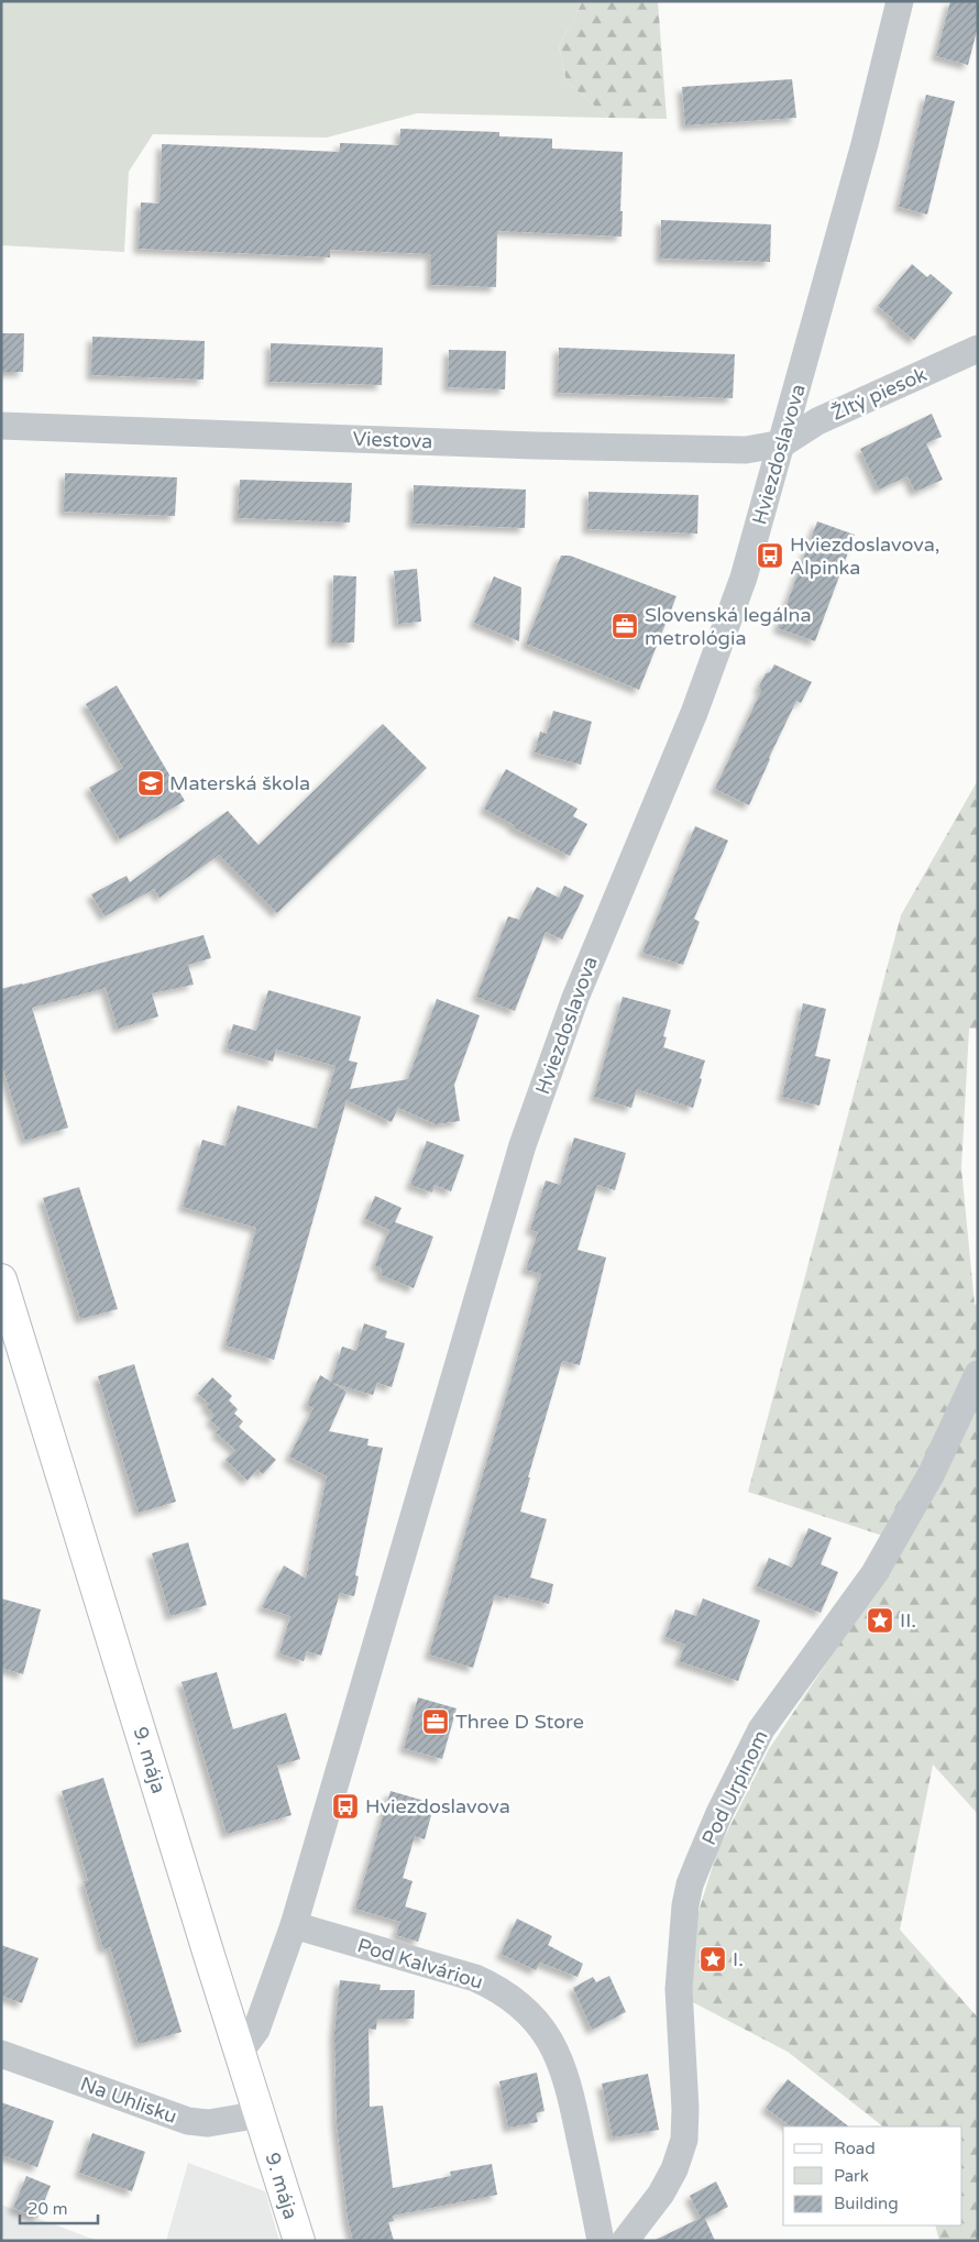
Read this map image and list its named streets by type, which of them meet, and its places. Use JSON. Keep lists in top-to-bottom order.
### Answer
{
  "streets": {
    "main road": ["9. mája"],
    "street": [
      "Žltý piesok",
      "Viestova",
      "Hviezdoslavova",
      "Pod Urpínom",
      "Pod Kalváriou",
      "Na Uhlisku"
    ]
  },
  "crossings": [
    ["Žltý piesok", "Viestova"],
    ["Žltý piesok", "Hviezdoslavova"],
    ["Viestova", "Hviezdoslavova"],
    ["Hviezdoslavova", "9. mája"],
    ["Hviezdoslavova", "Pod Kalváriou"],
    ["9. mája", "Na Uhlisku"]
  ],
  "places": {
    "bus stop": ["Hviezdoslavova, Alpinka", "Hviezdoslavova"],
    "office": ["Slovenská legálna metrológia", "Three D Store"],
    "school or university": ["Materská škola"],
    "place": ["II.", "I."]
  },
  "legend": ["Road", "Park", "Building"],
  "scale_bar": "20 m"
}
